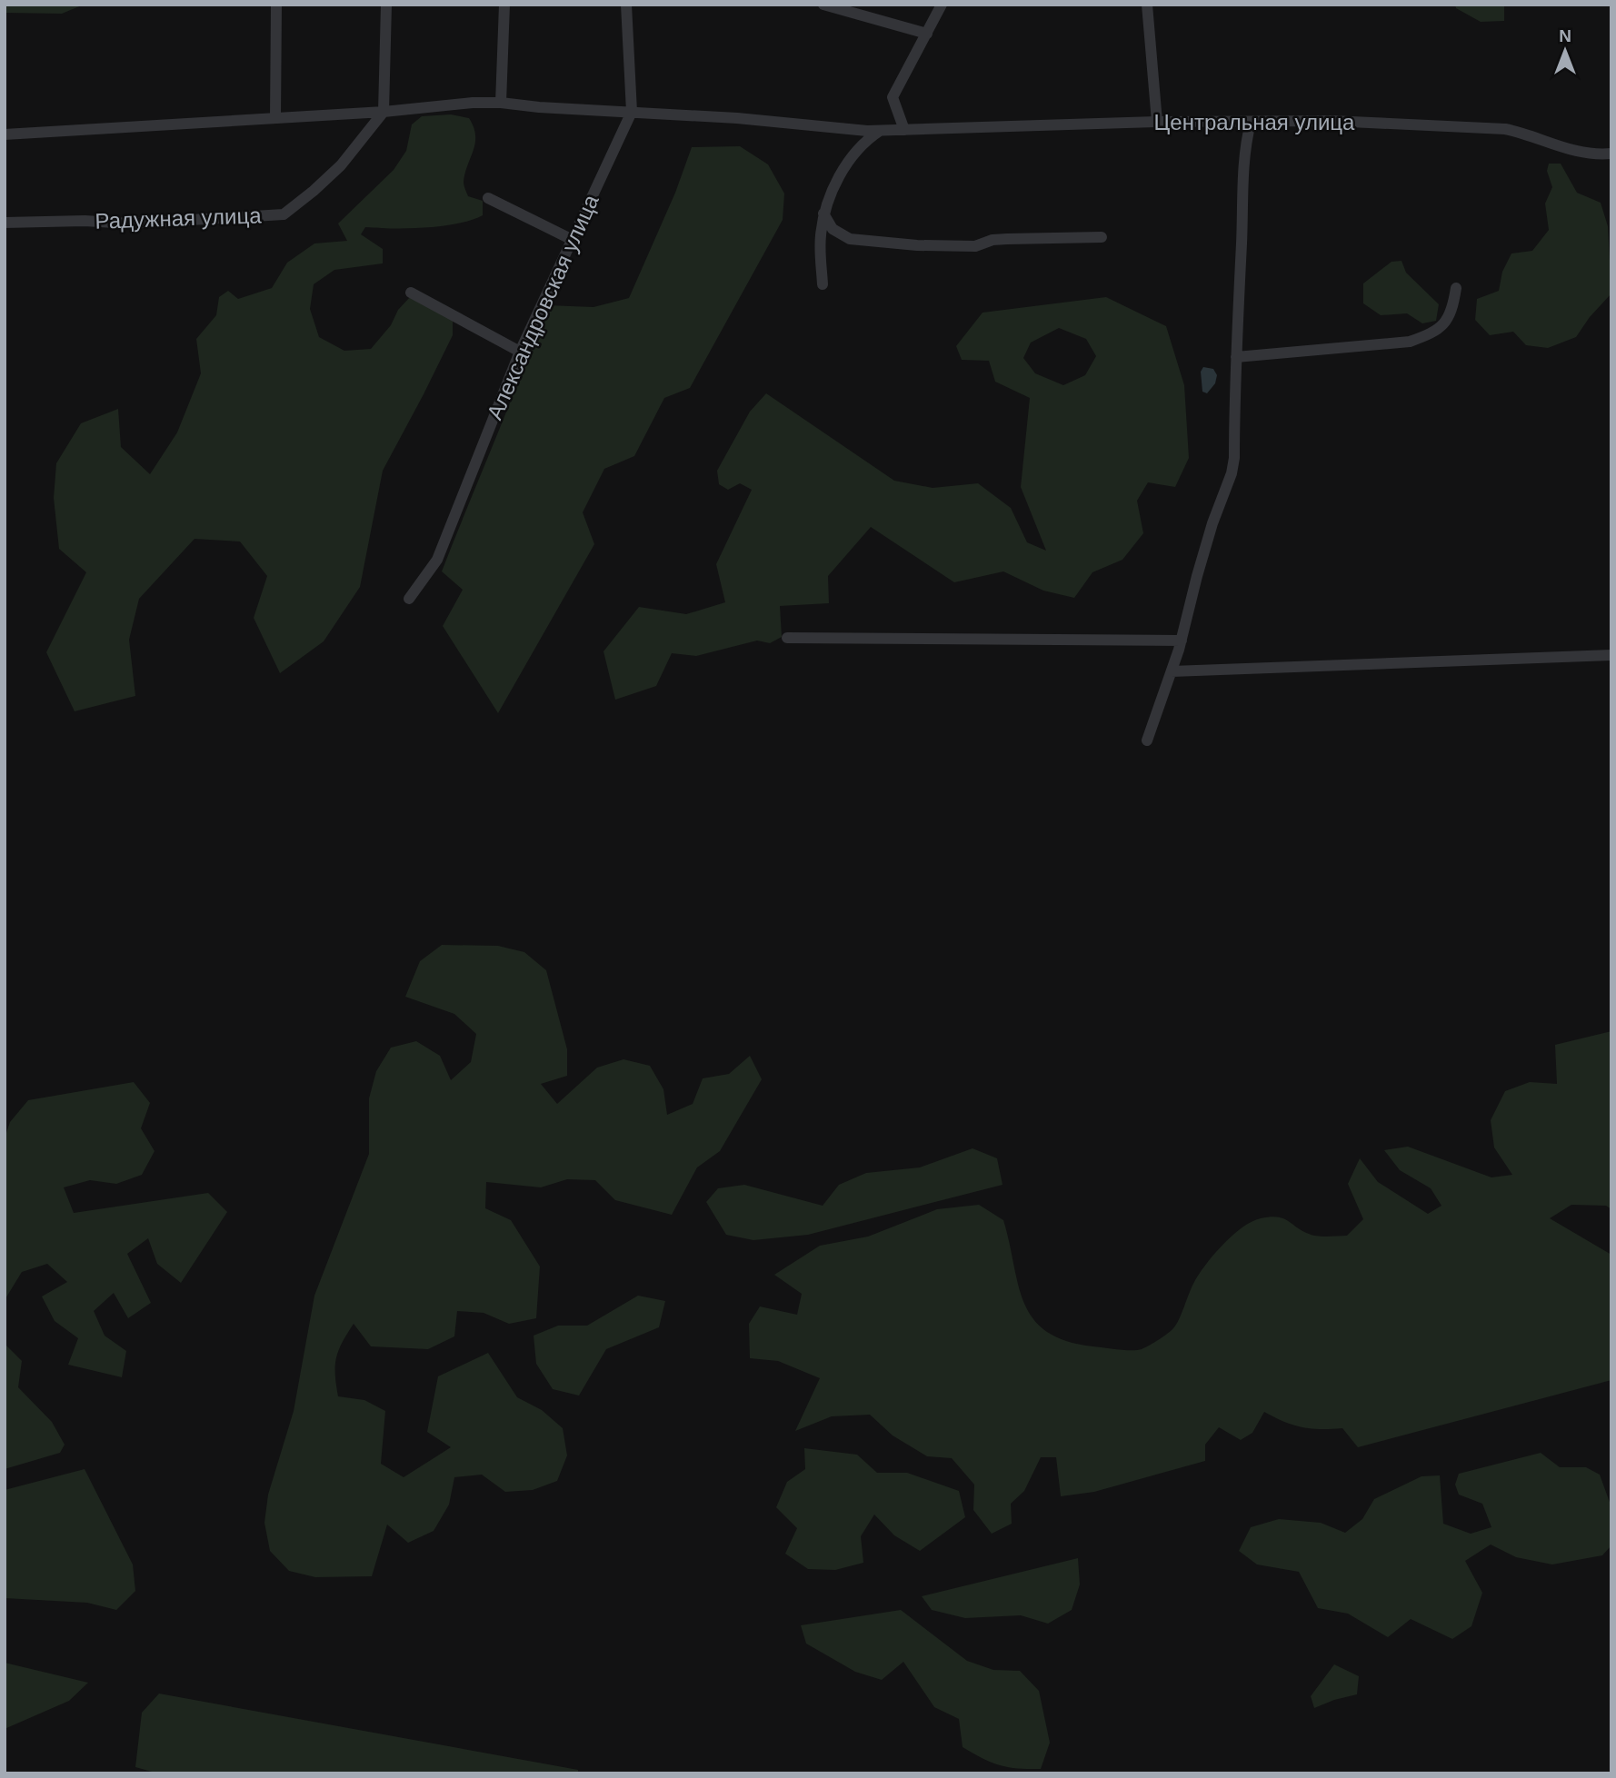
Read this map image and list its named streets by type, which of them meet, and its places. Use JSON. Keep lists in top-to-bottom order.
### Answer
{
  "streets": {
    "street": ["Центральная улица", "Радужная улица", "Александровская улица"]
  },
  "crossings": [
    ["Центральная улица", "Радужная улица"],
    ["Центральная улица", "Александровская улица"]
  ],
  "north": "top"
}
